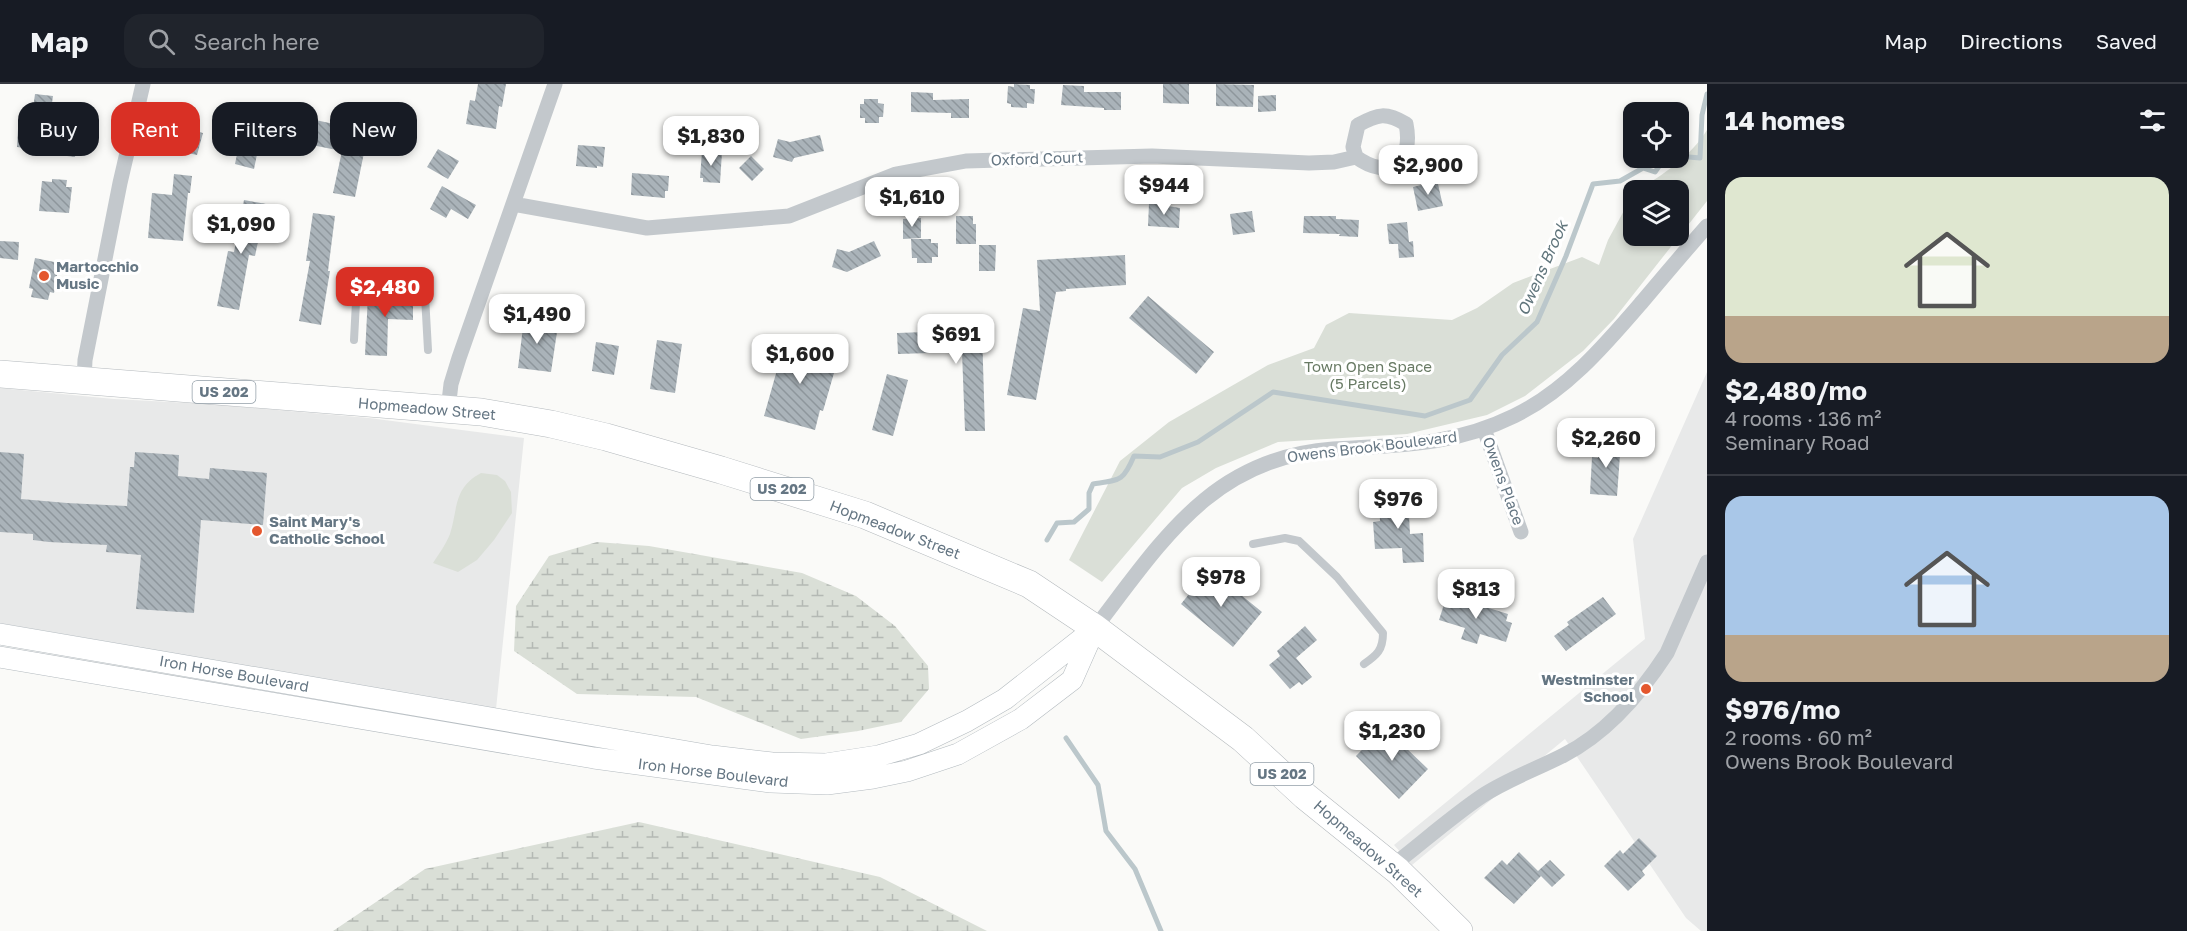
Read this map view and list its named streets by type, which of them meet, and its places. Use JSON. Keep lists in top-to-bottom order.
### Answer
{
  "streets": {
    "highway": ["US 202", "Hopmeadow Street"],
    "street": [
      "Oxford Court",
      "Owens Brook Boulevard",
      "Owens Place",
      "Iron Horse Boulevard"
    ]
  },
  "crossings": [
    ["Hopmeadow Street", "Owens Brook Boulevard"],
    ["Hopmeadow Street", "Iron Horse Boulevard"],
    ["Owens Brook Boulevard", "Owens Place"],
    ["Owens Brook Boulevard", "Iron Horse Boulevard"]
  ],
  "water": ["Owens Brook"],
  "parks": ["Town Open Space (5 Parcels)"],
  "places": ["Martocchio Music", "Saint Mary's Catholic School", "Westminster School"],
  "page": {
    "header": "Map",
    "search": "Search here",
    "nav": ["Map", "Directions", "Saved"],
    "heading": "14 homes",
    "chip": [
      "Buy",
      "Rent",
      "Filters",
      "New"
    ],
    "price": [
      "$1,830",
      "$2,900",
      "$944",
      "$1,610",
      "$1,090",
      "$2,480",
      "$1,490",
      "$691",
      "$1,600",
      "$2,260",
      "$976",
      "$978",
      "$813",
      "$1,230"
    ],
    "list": [
      {
        "name": "$2,480/mo",
        "note": "4 rooms · 136 m² · Seminary Road"
      },
      {
        "name": "$976/mo",
        "note": "2 rooms · 60 m² · Owens Brook Boulevard"
      }
    ]
  }
}
